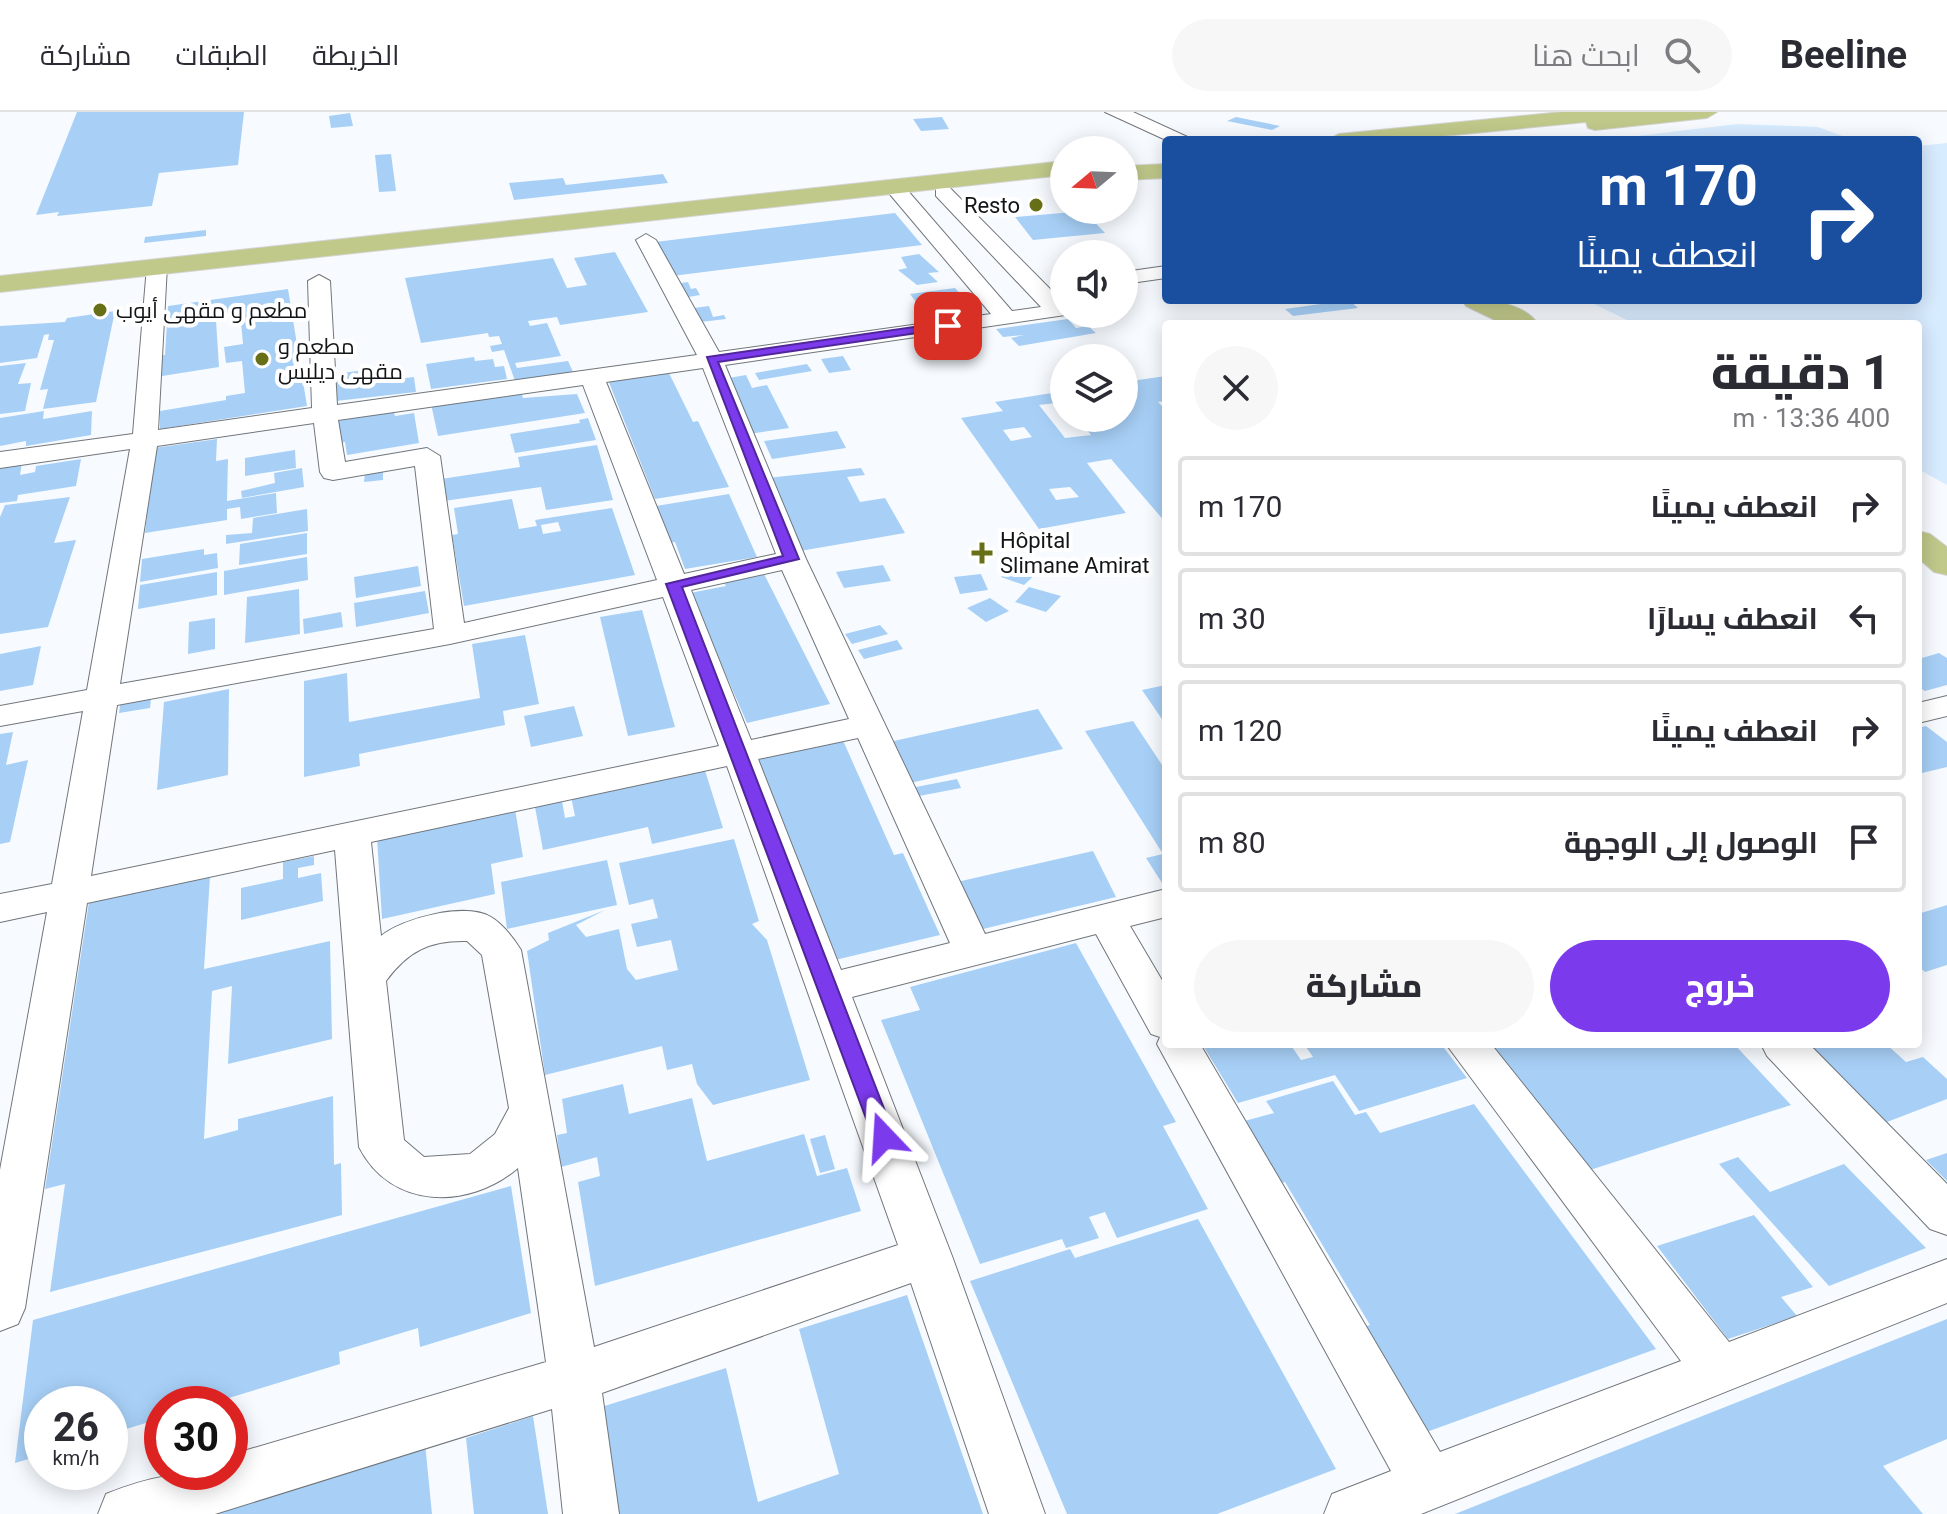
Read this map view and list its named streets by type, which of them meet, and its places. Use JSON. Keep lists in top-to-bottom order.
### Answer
{
  "places": {
    "other": ["Resto", "مطعم و مقهى أيوب", "مطعم و مقهى ديليس"],
    "health": ["Hôpital Slimane Amirat"]
  },
  "north": "left",
  "page": {
    "header": "Beeline",
    "search": "ابحث هنا",
    "nav": ["الخريطة", "الطبقات", "مشاركة"],
    "turn": ["170 m", "انعطف يمينًا"],
    "heading": ["1 دقيقة", "400 m · 13:36"],
    "list": [
      {
        "name": "انعطف يمينًا",
        "value": "170 m"
      },
      {
        "name": "انعطف يسارًا",
        "value": "30 m"
      },
      {
        "name": "انعطف يمينًا",
        "value": "120 m"
      },
      {
        "name": "الوصول إلى الوجهة",
        "value": "80 m"
      }
    ],
    "buttons": ["خروج", "مشاركة"],
    "speed": "26 km/h",
    "limit": "30"
  }
}
